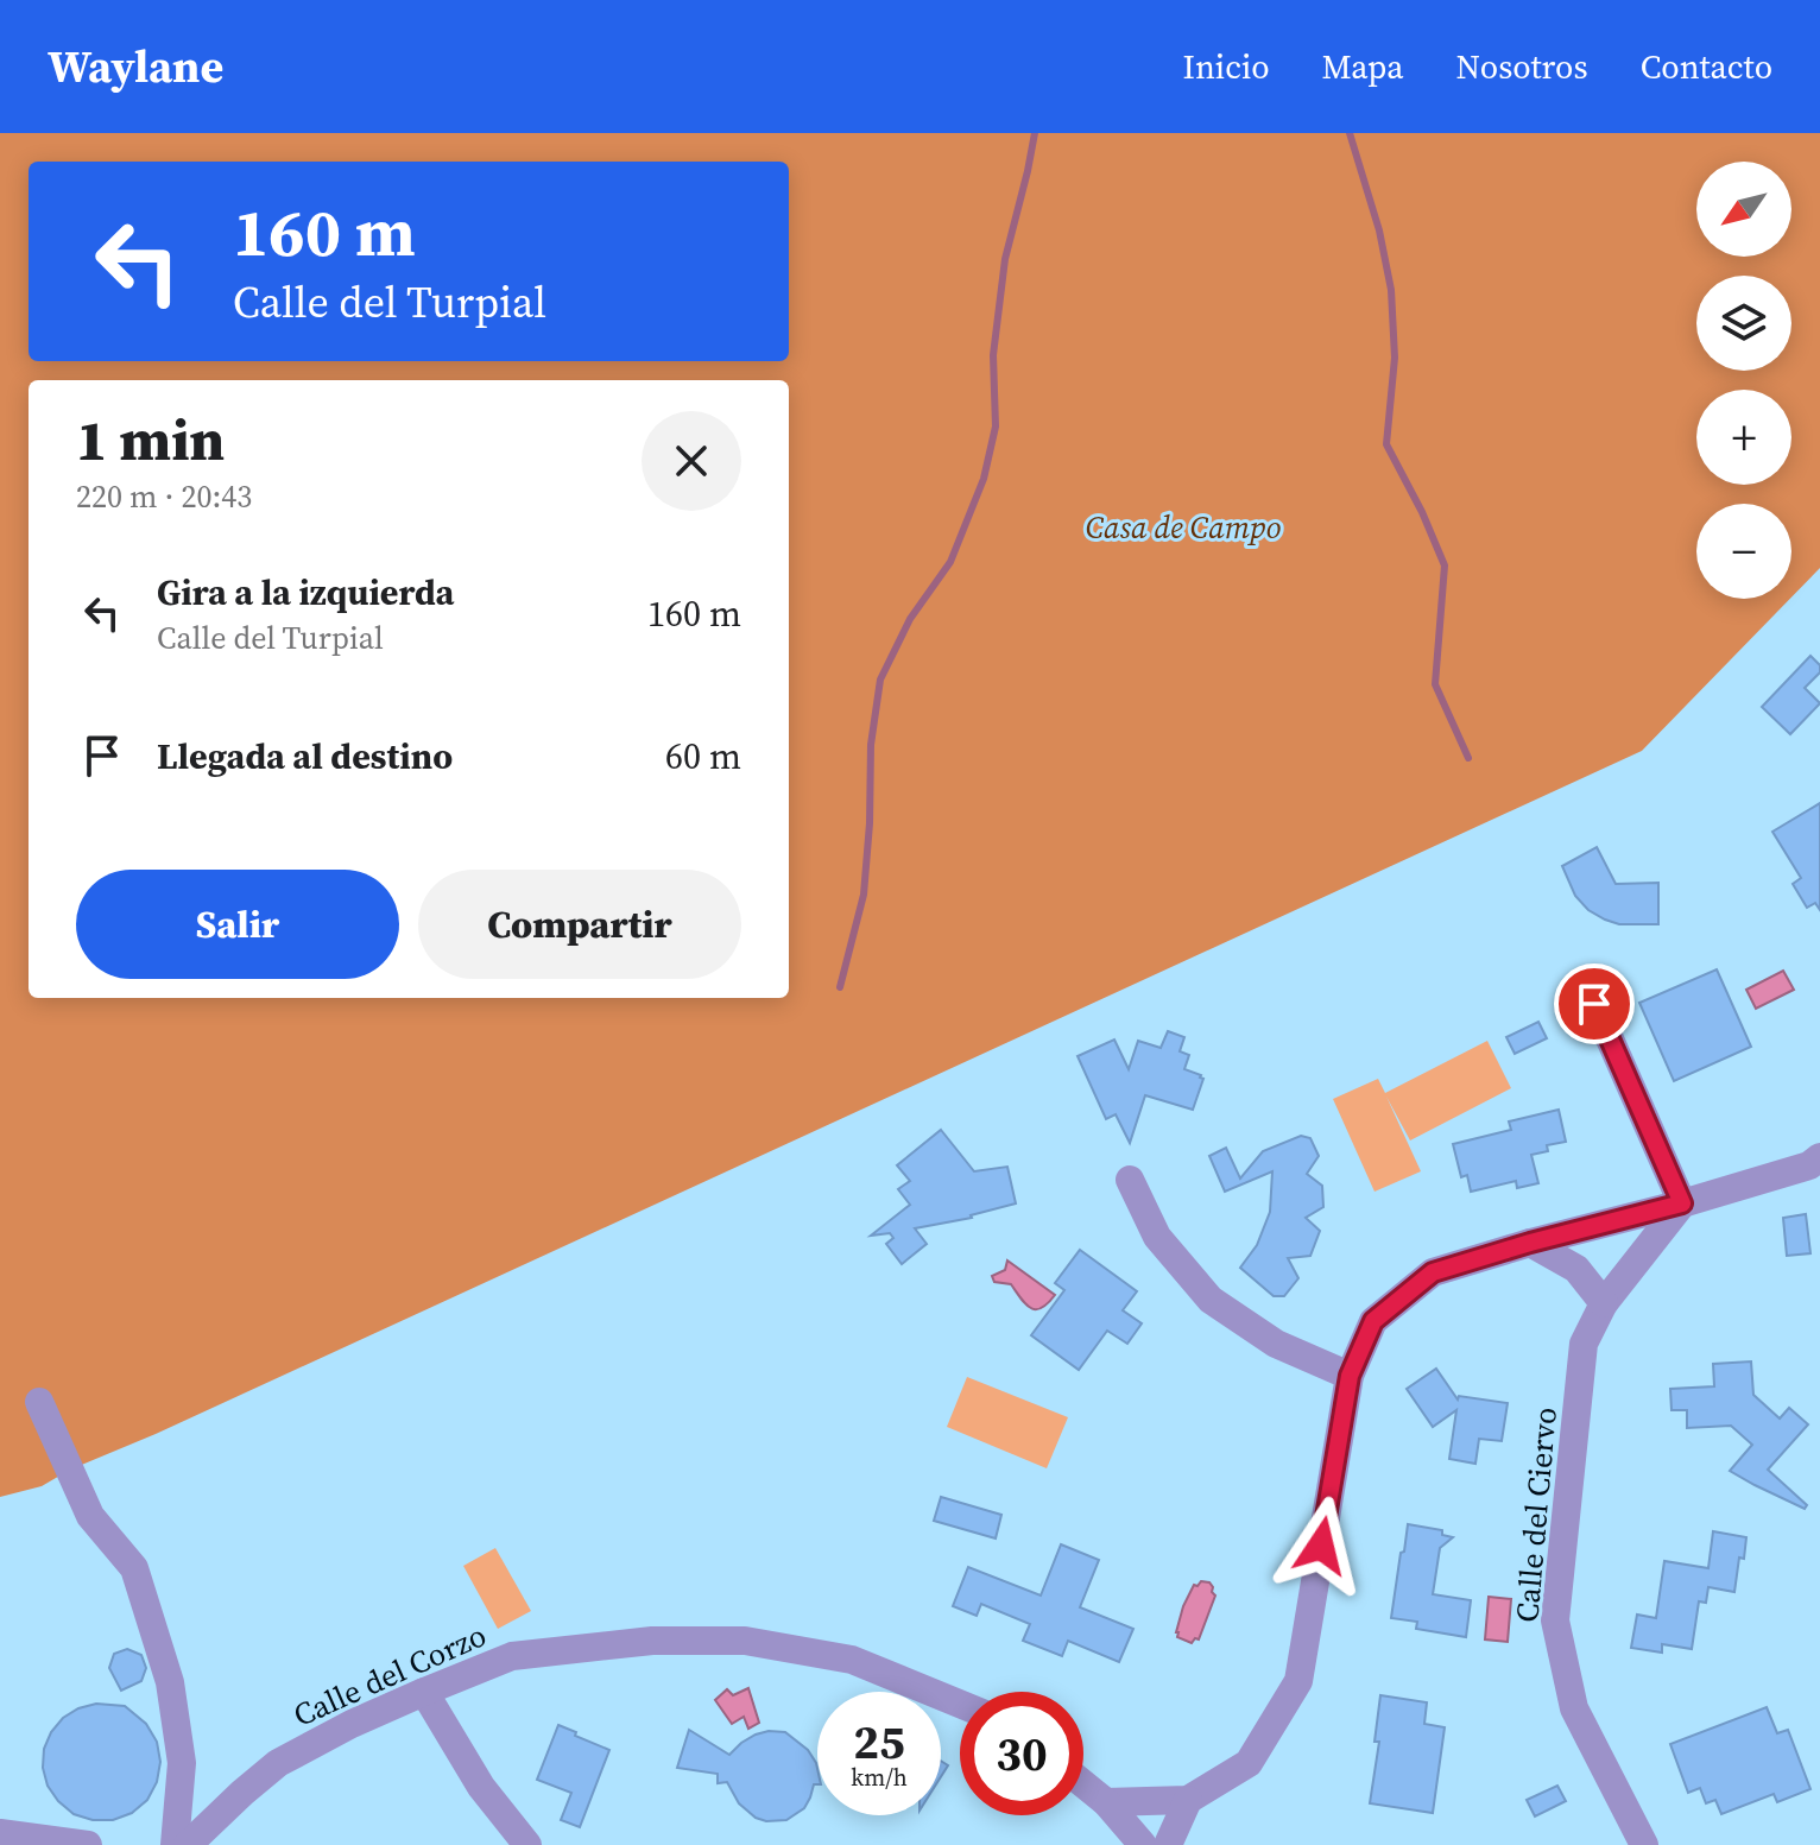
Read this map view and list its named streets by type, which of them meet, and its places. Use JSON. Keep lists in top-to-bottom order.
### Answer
{
  "streets": {
    "street": ["Calle del Ciervo", "Calle del Corzo"]
  },
  "parks": ["Casa de Campo"],
  "north": "bottom left",
  "page": {
    "header": "Waylane",
    "nav": [
      "Inicio",
      "Mapa",
      "Nosotros",
      "Contacto"
    ],
    "map_buttons": ["+", "−"],
    "turn": ["160 m", "Calle del Turpial"],
    "heading": ["1 min", "220 m · 20:43"],
    "list": [
      {
        "name": "Gira a la izquierda",
        "note": "Calle del Turpial",
        "value": "160 m"
      },
      {
        "name": "Llegada al destino",
        "value": "60 m"
      }
    ],
    "buttons": ["Salir", "Compartir"],
    "speed": "25 km/h",
    "limit": "30"
  }
}
